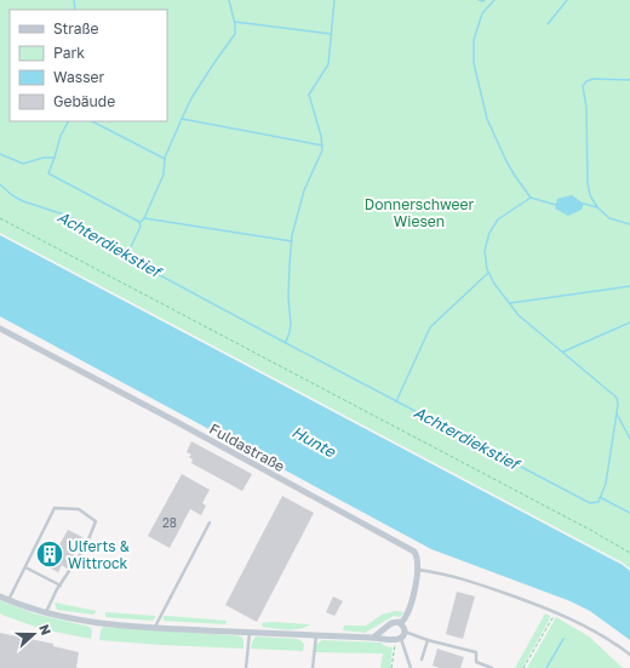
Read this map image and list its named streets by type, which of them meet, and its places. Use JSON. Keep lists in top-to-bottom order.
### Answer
{
  "streets": {
    "street": ["Fuldastraße"]
  },
  "water": ["Achterdiekstief", "Hunte"],
  "parks": ["Donnerschweer Wiesen"],
  "places": {
    "building": ["Ulferts & Wittrock"]
  },
  "house_numbers": ["28"],
  "legend": [
    "Straße",
    "Park",
    "Wasser",
    "Gebäude"
  ],
  "north": "right"
}
